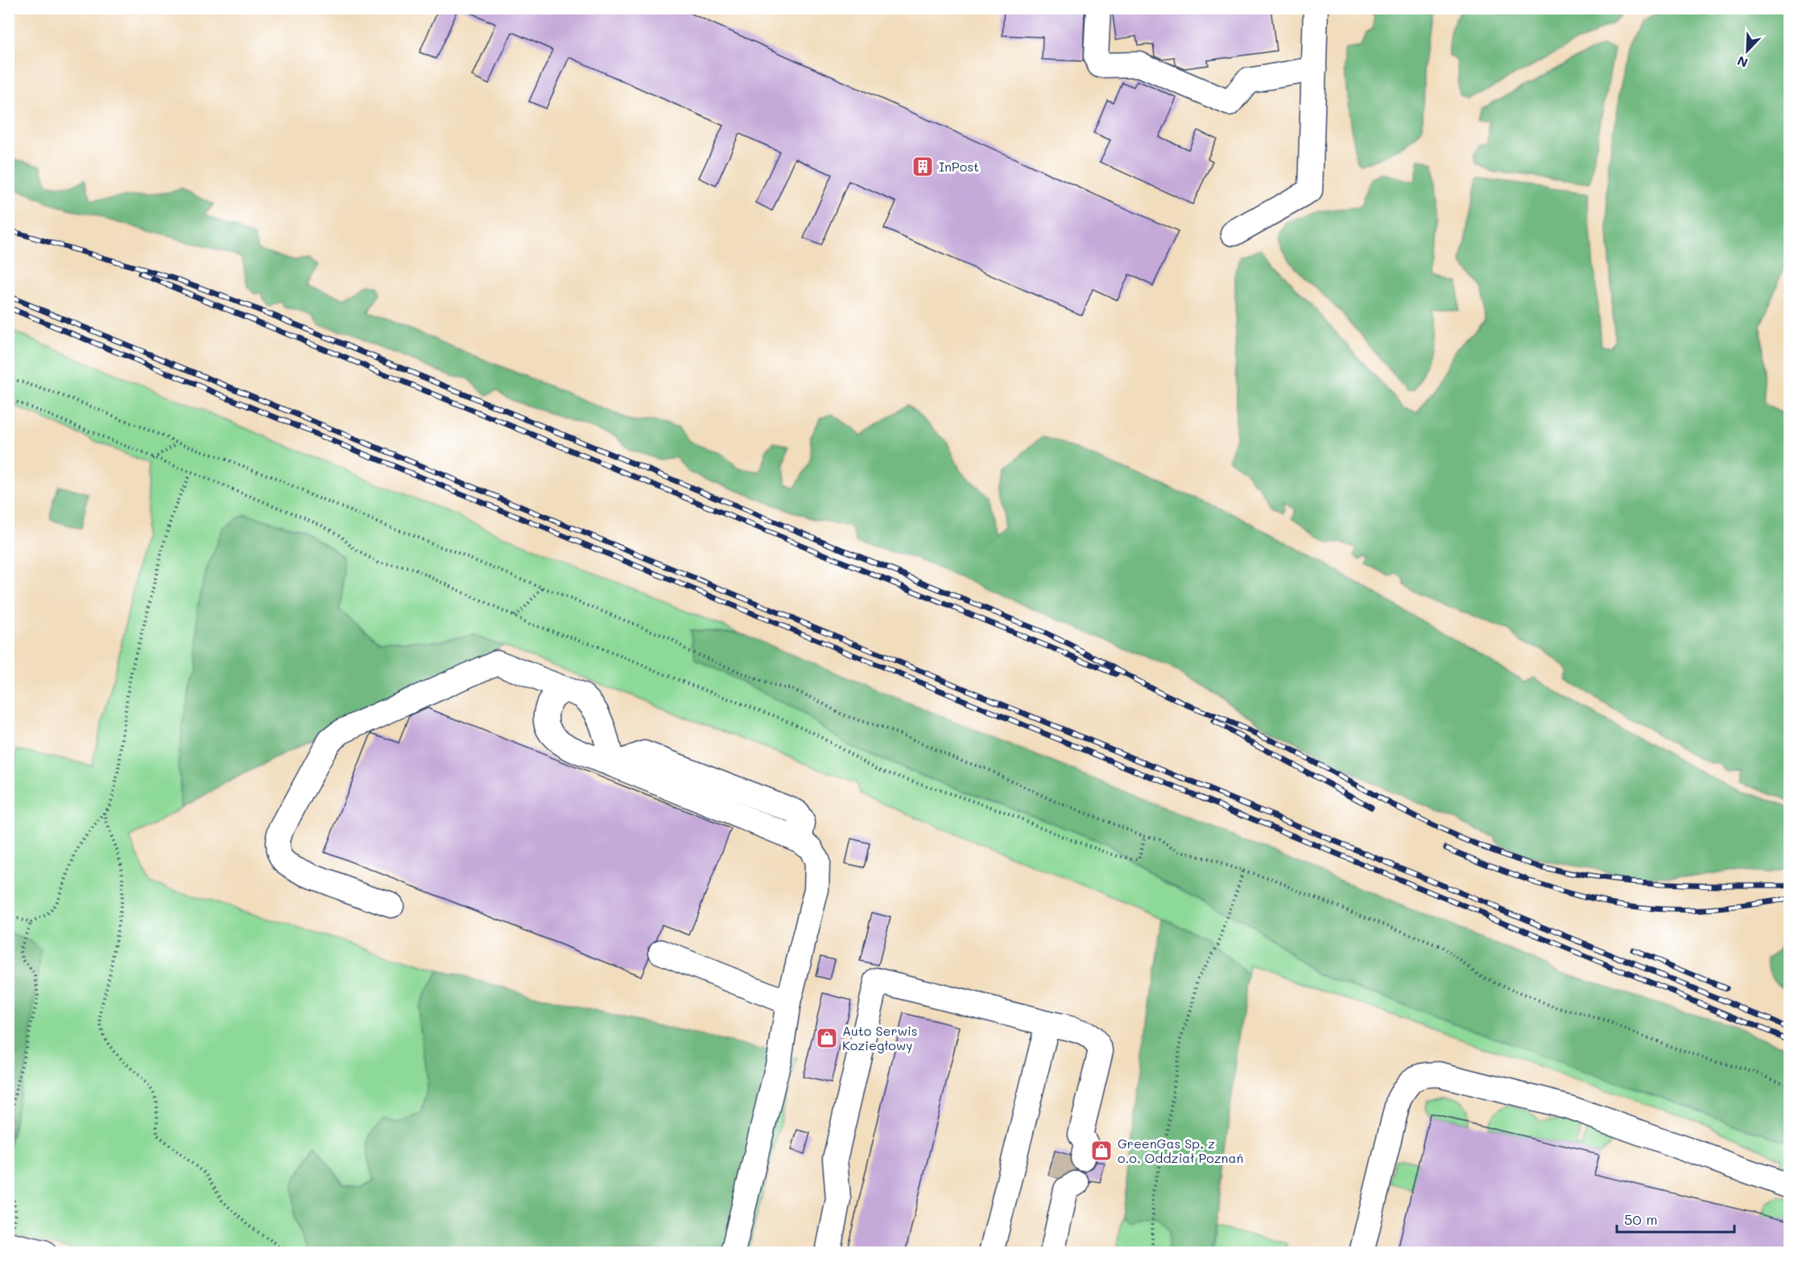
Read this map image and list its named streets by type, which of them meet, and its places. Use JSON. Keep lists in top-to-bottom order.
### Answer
{
  "places": {
    "building": ["InPost"],
    "shop": ["Auto Serwis Koziegłowy", "GreenGas Sp. z o.o. Oddział Poznań"]
  },
  "scale_bar": "50 m",
  "north": "bottom left"
}
